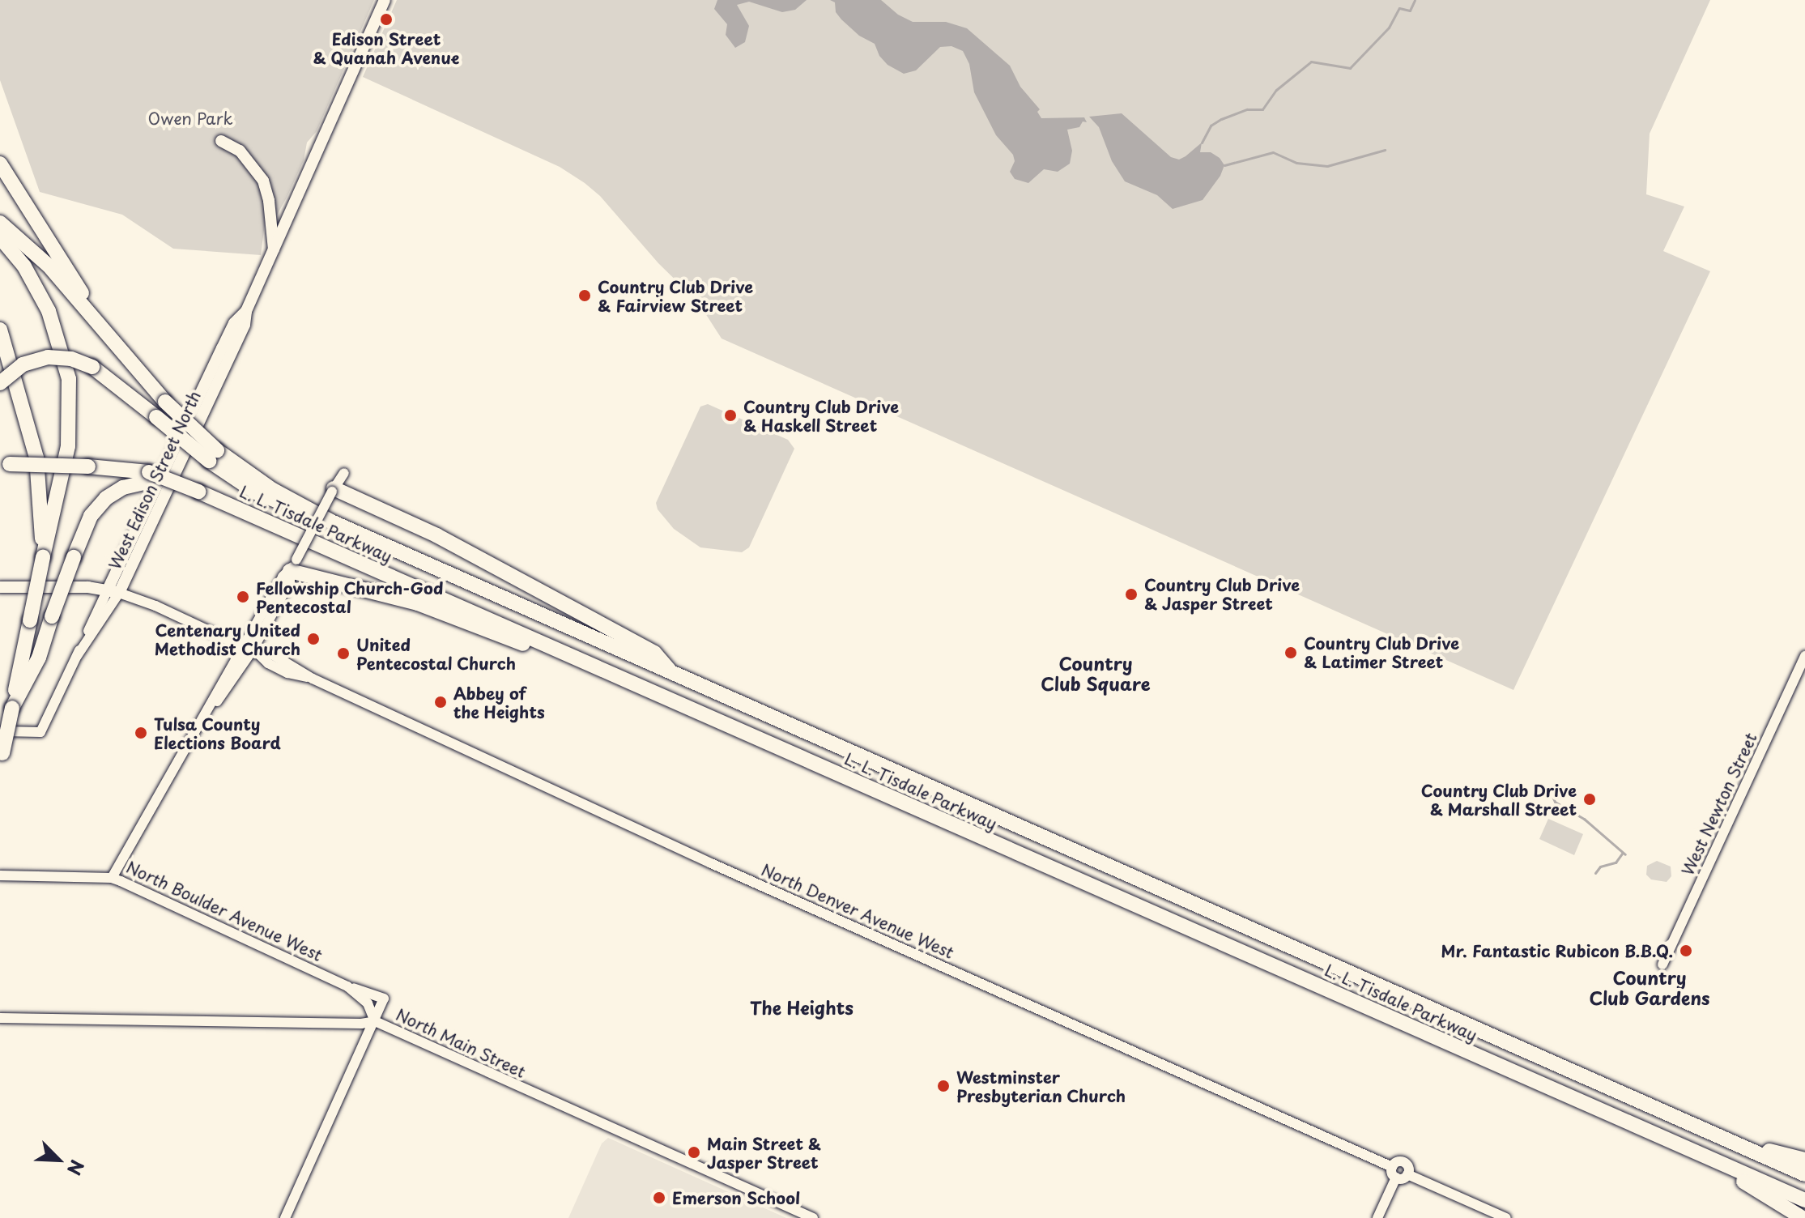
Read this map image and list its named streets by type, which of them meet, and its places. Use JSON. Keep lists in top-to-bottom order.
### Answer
{
  "streets": {
    "highway": ["L. L. Tisdale Parkway"],
    "main road": ["West Edison Street North", "North Denver Avenue West"],
    "street": ["West Newton Street", "North Boulder Avenue West", "North Main Street"]
  },
  "crossings": [
    ["West Edison Street North", "North Denver Avenue West"],
    ["North Boulder Avenue West", "North Main Street"]
  ],
  "districts": ["Country Club Square", "Country Club Gardens", "The Heights"],
  "parks": ["Owen Park"],
  "places": [
    "Edison Street & Quanah Avenue",
    "Country Club Drive & Fairview Street",
    "Country Club Drive & Haskell Street",
    "Country Club Drive & Jasper Street",
    "Fellowship Church-God Pentecostal",
    "Centenary United Methodist Church",
    "Country Club Drive & Latimer Street",
    "United Pentecostal Church",
    "Abbey of the Heights",
    "Tulsa County Elections Board",
    "Country Club Drive & Marshall Street",
    "Mr. Fantastic Rubicon B.B.Q.",
    "Westminster Presbyterian Church",
    "Main Street & Jasper Street",
    "Emerson School"
  ],
  "north": "bottom right"
}
